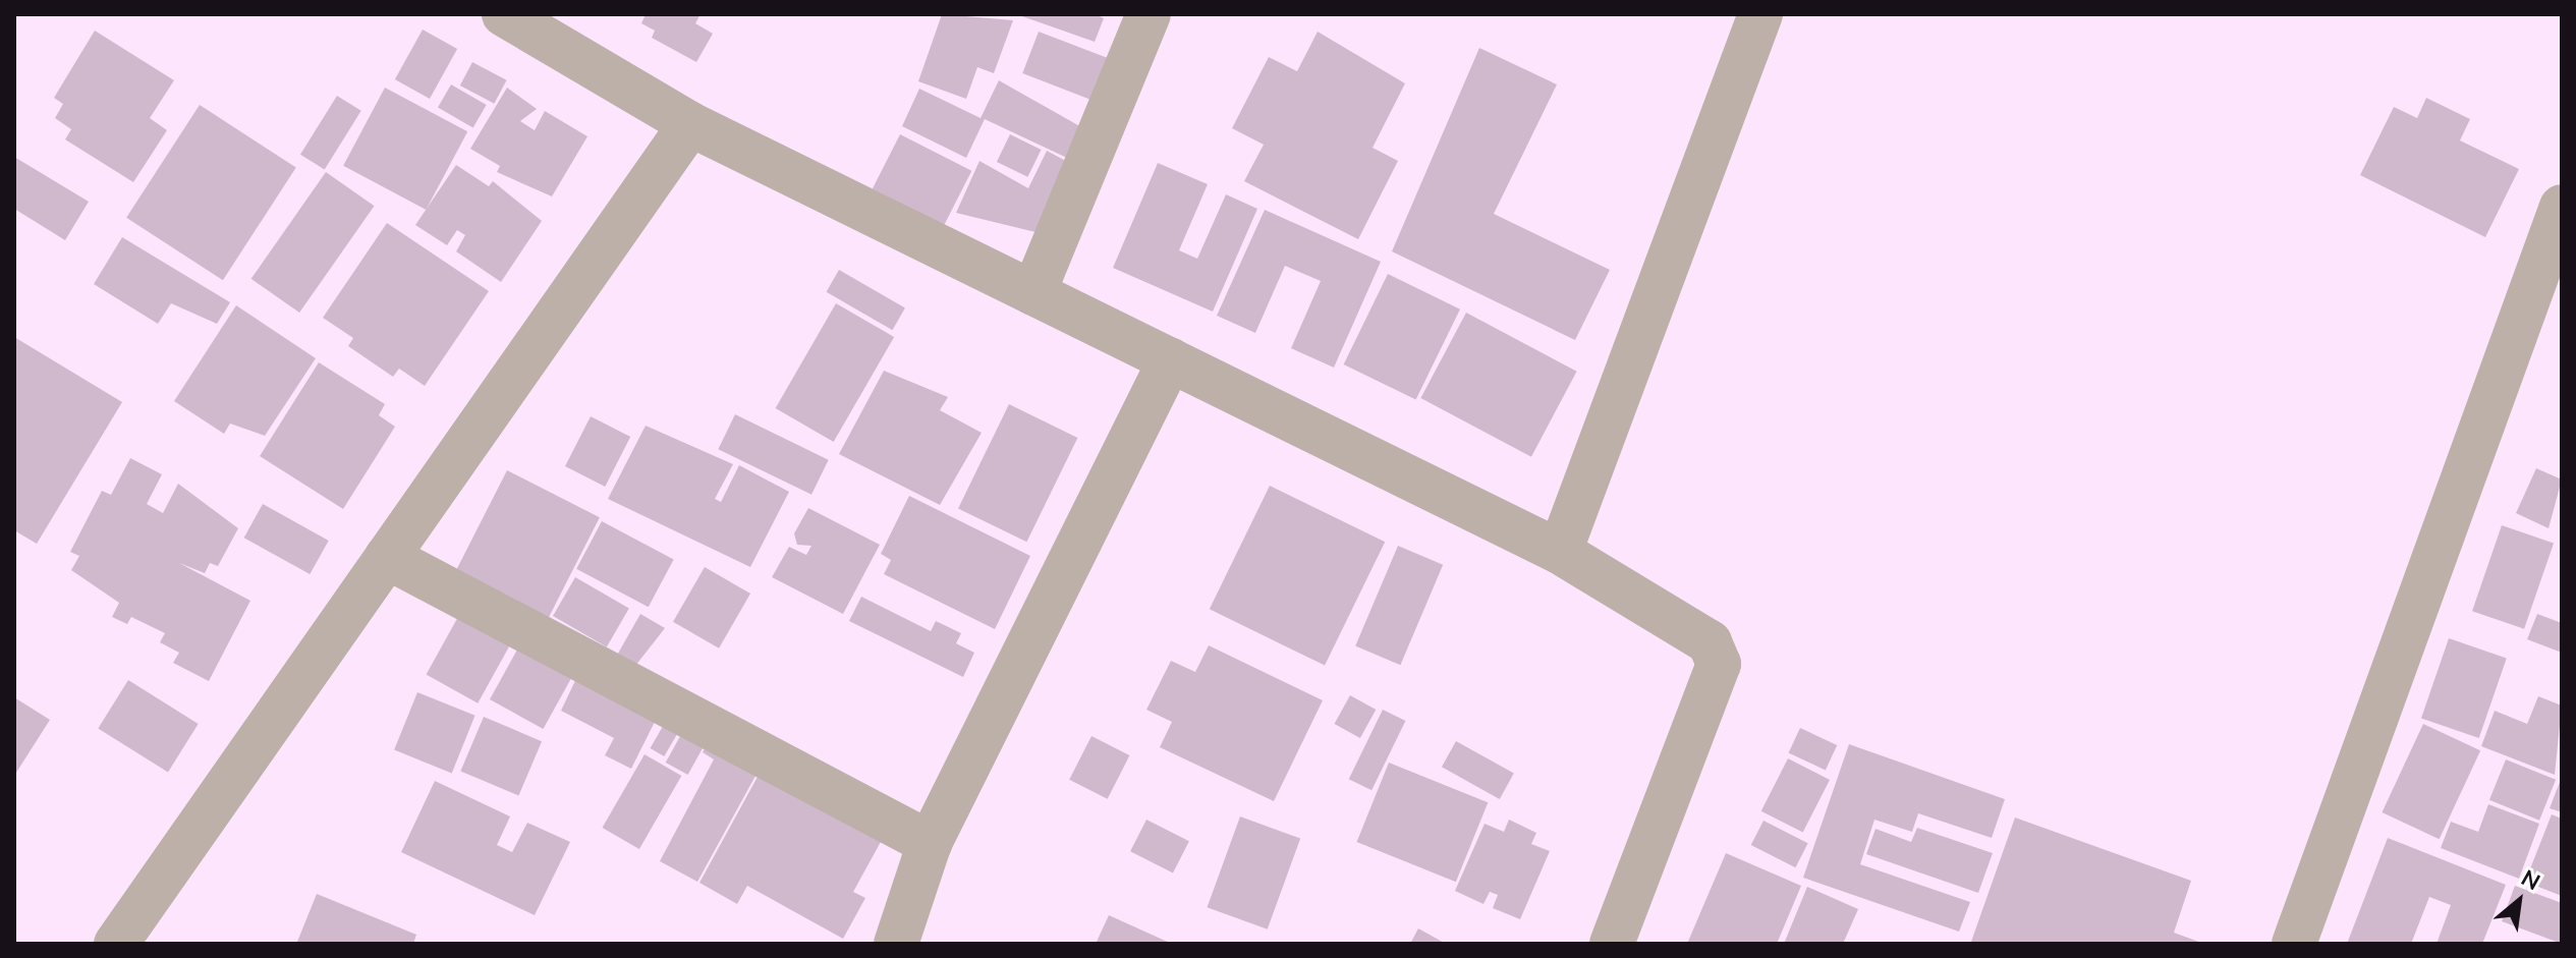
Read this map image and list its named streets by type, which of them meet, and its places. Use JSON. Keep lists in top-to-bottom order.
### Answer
{
  "north": "top right"
}
